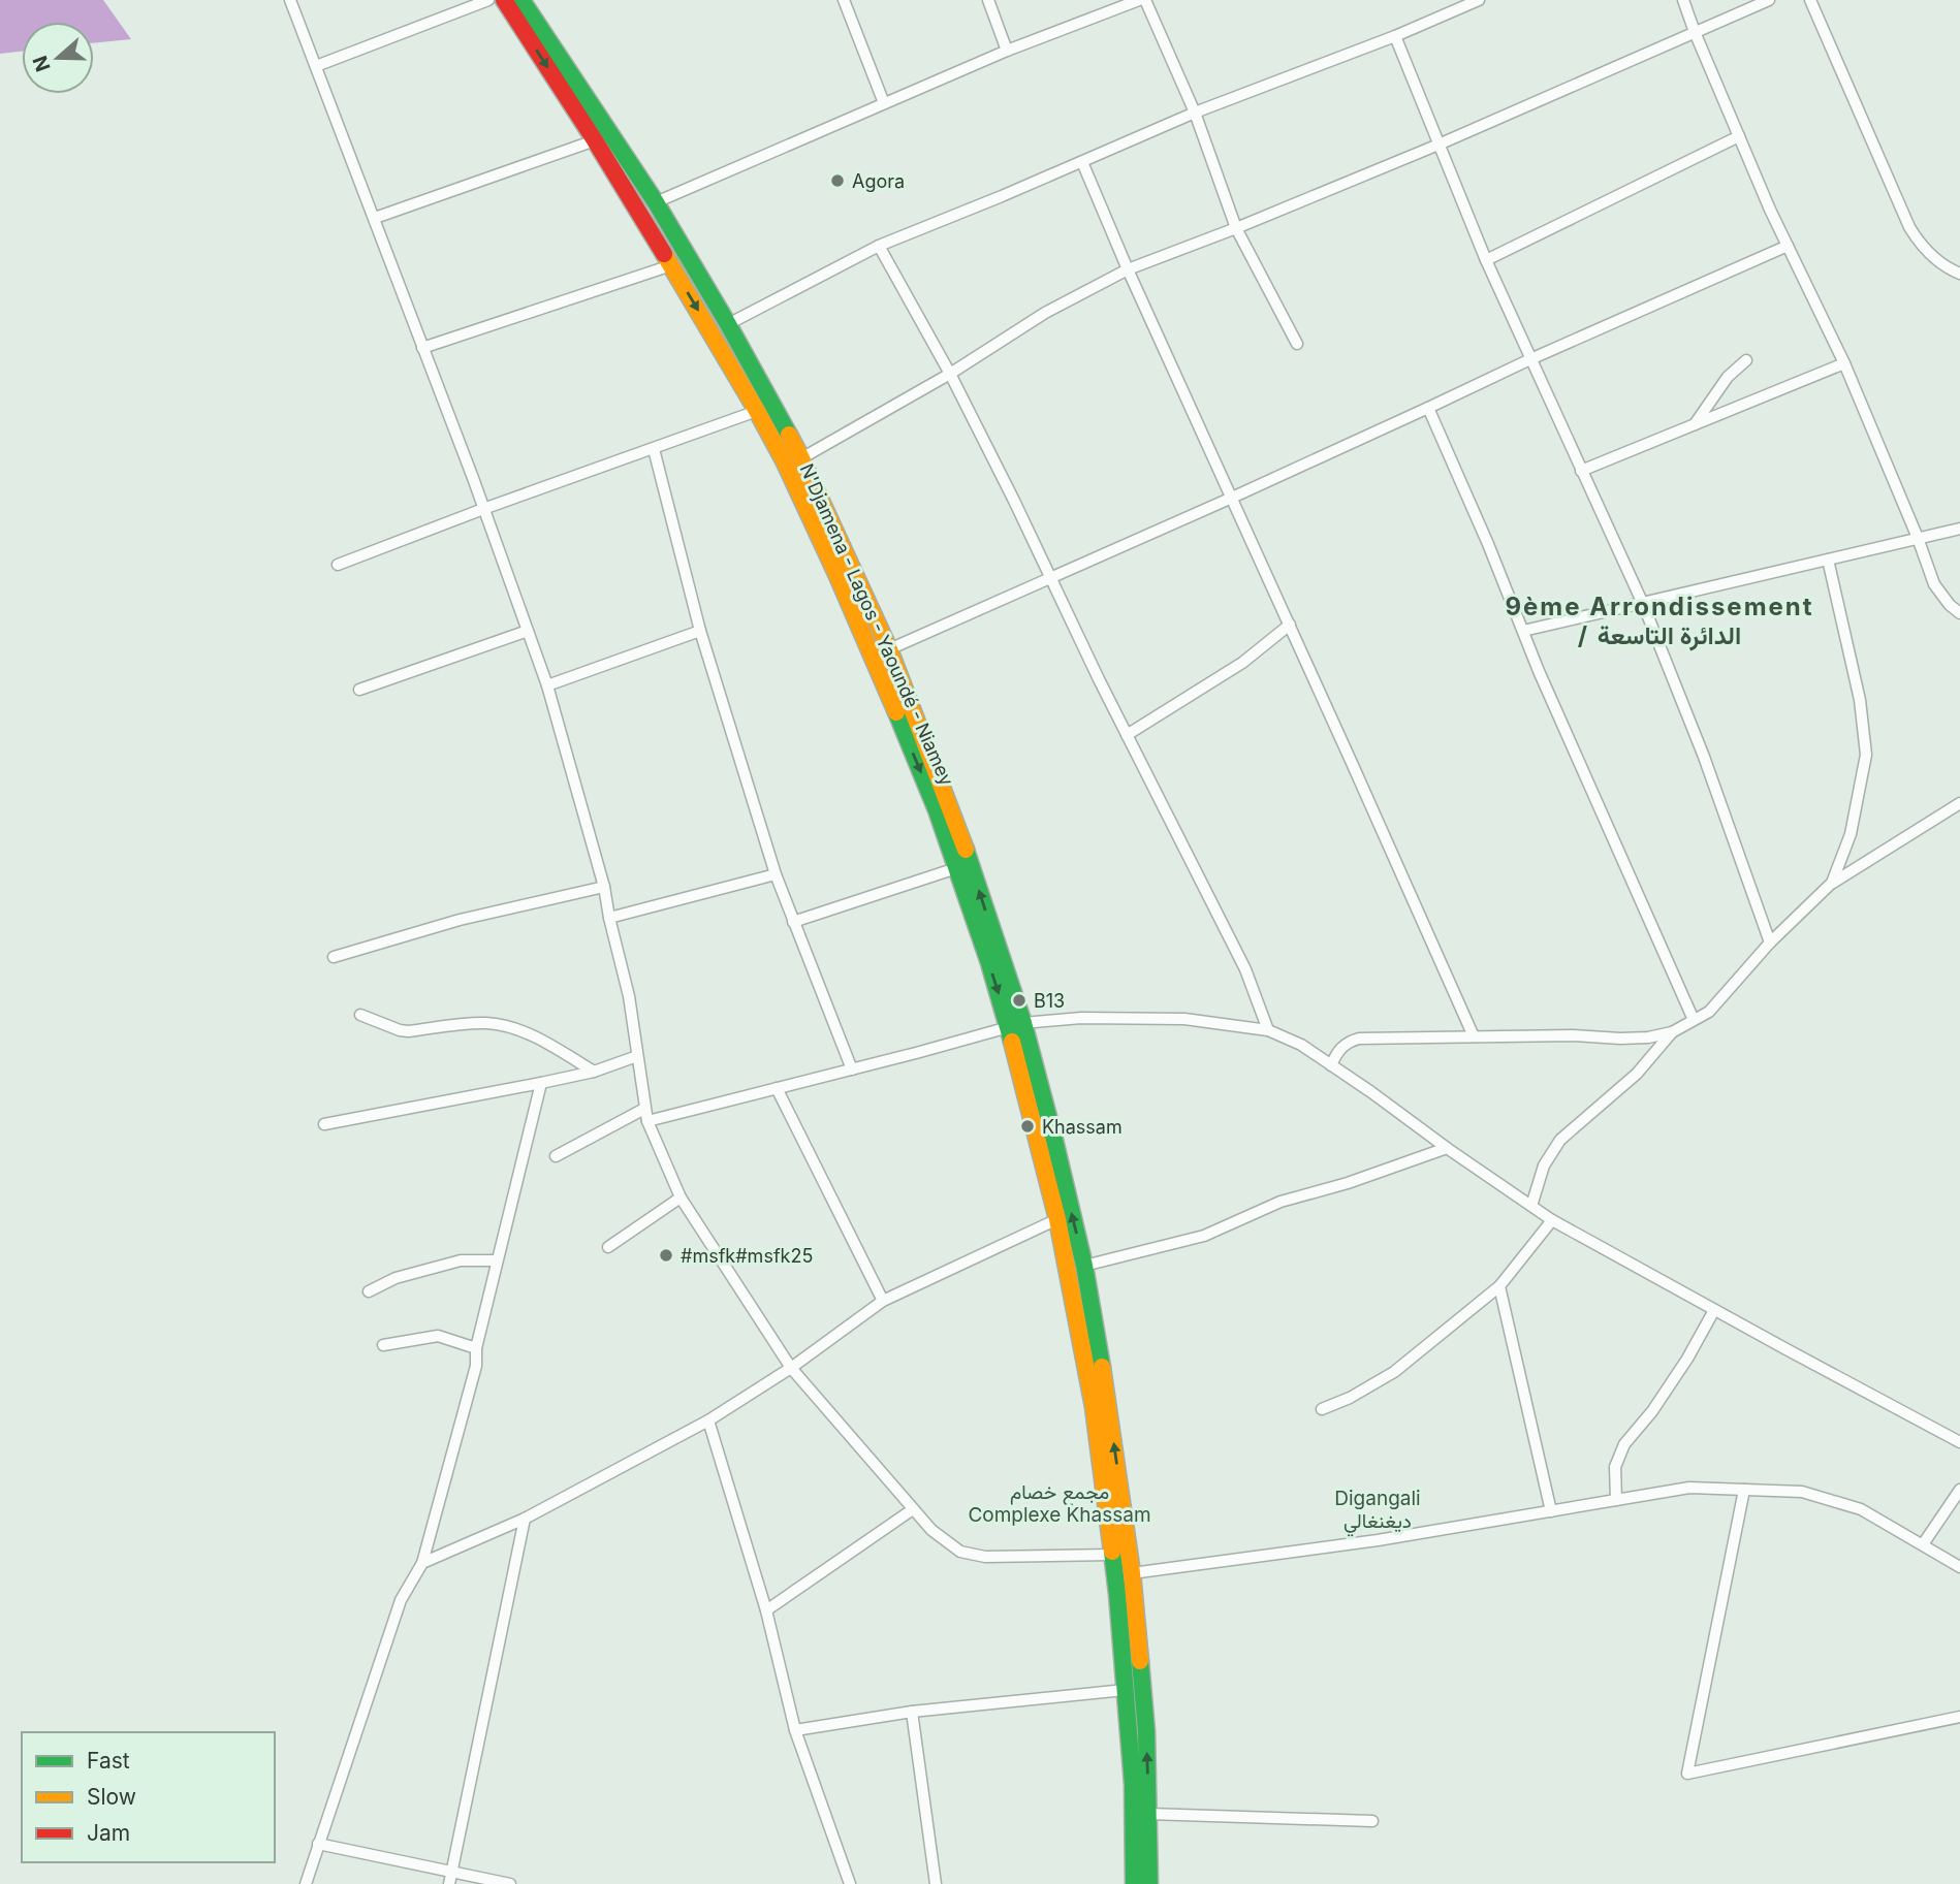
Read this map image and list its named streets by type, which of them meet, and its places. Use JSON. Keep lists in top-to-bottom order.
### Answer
{
  "streets": {
    "highway": ["N'Djamena - Lagos - Yaoundé - Niamey"]
  },
  "districts": ["9ème Arrondissement / الدائرة التاسعة", "مجمع خصام Complexe Khassam", "Digangali ديغنغالي"],
  "places": [
    "Agora",
    "B13",
    "Khassam",
    "#msfk#msfk25"
  ],
  "legend": ["Fast", "Slow", "Jam"],
  "north": "left"
}
